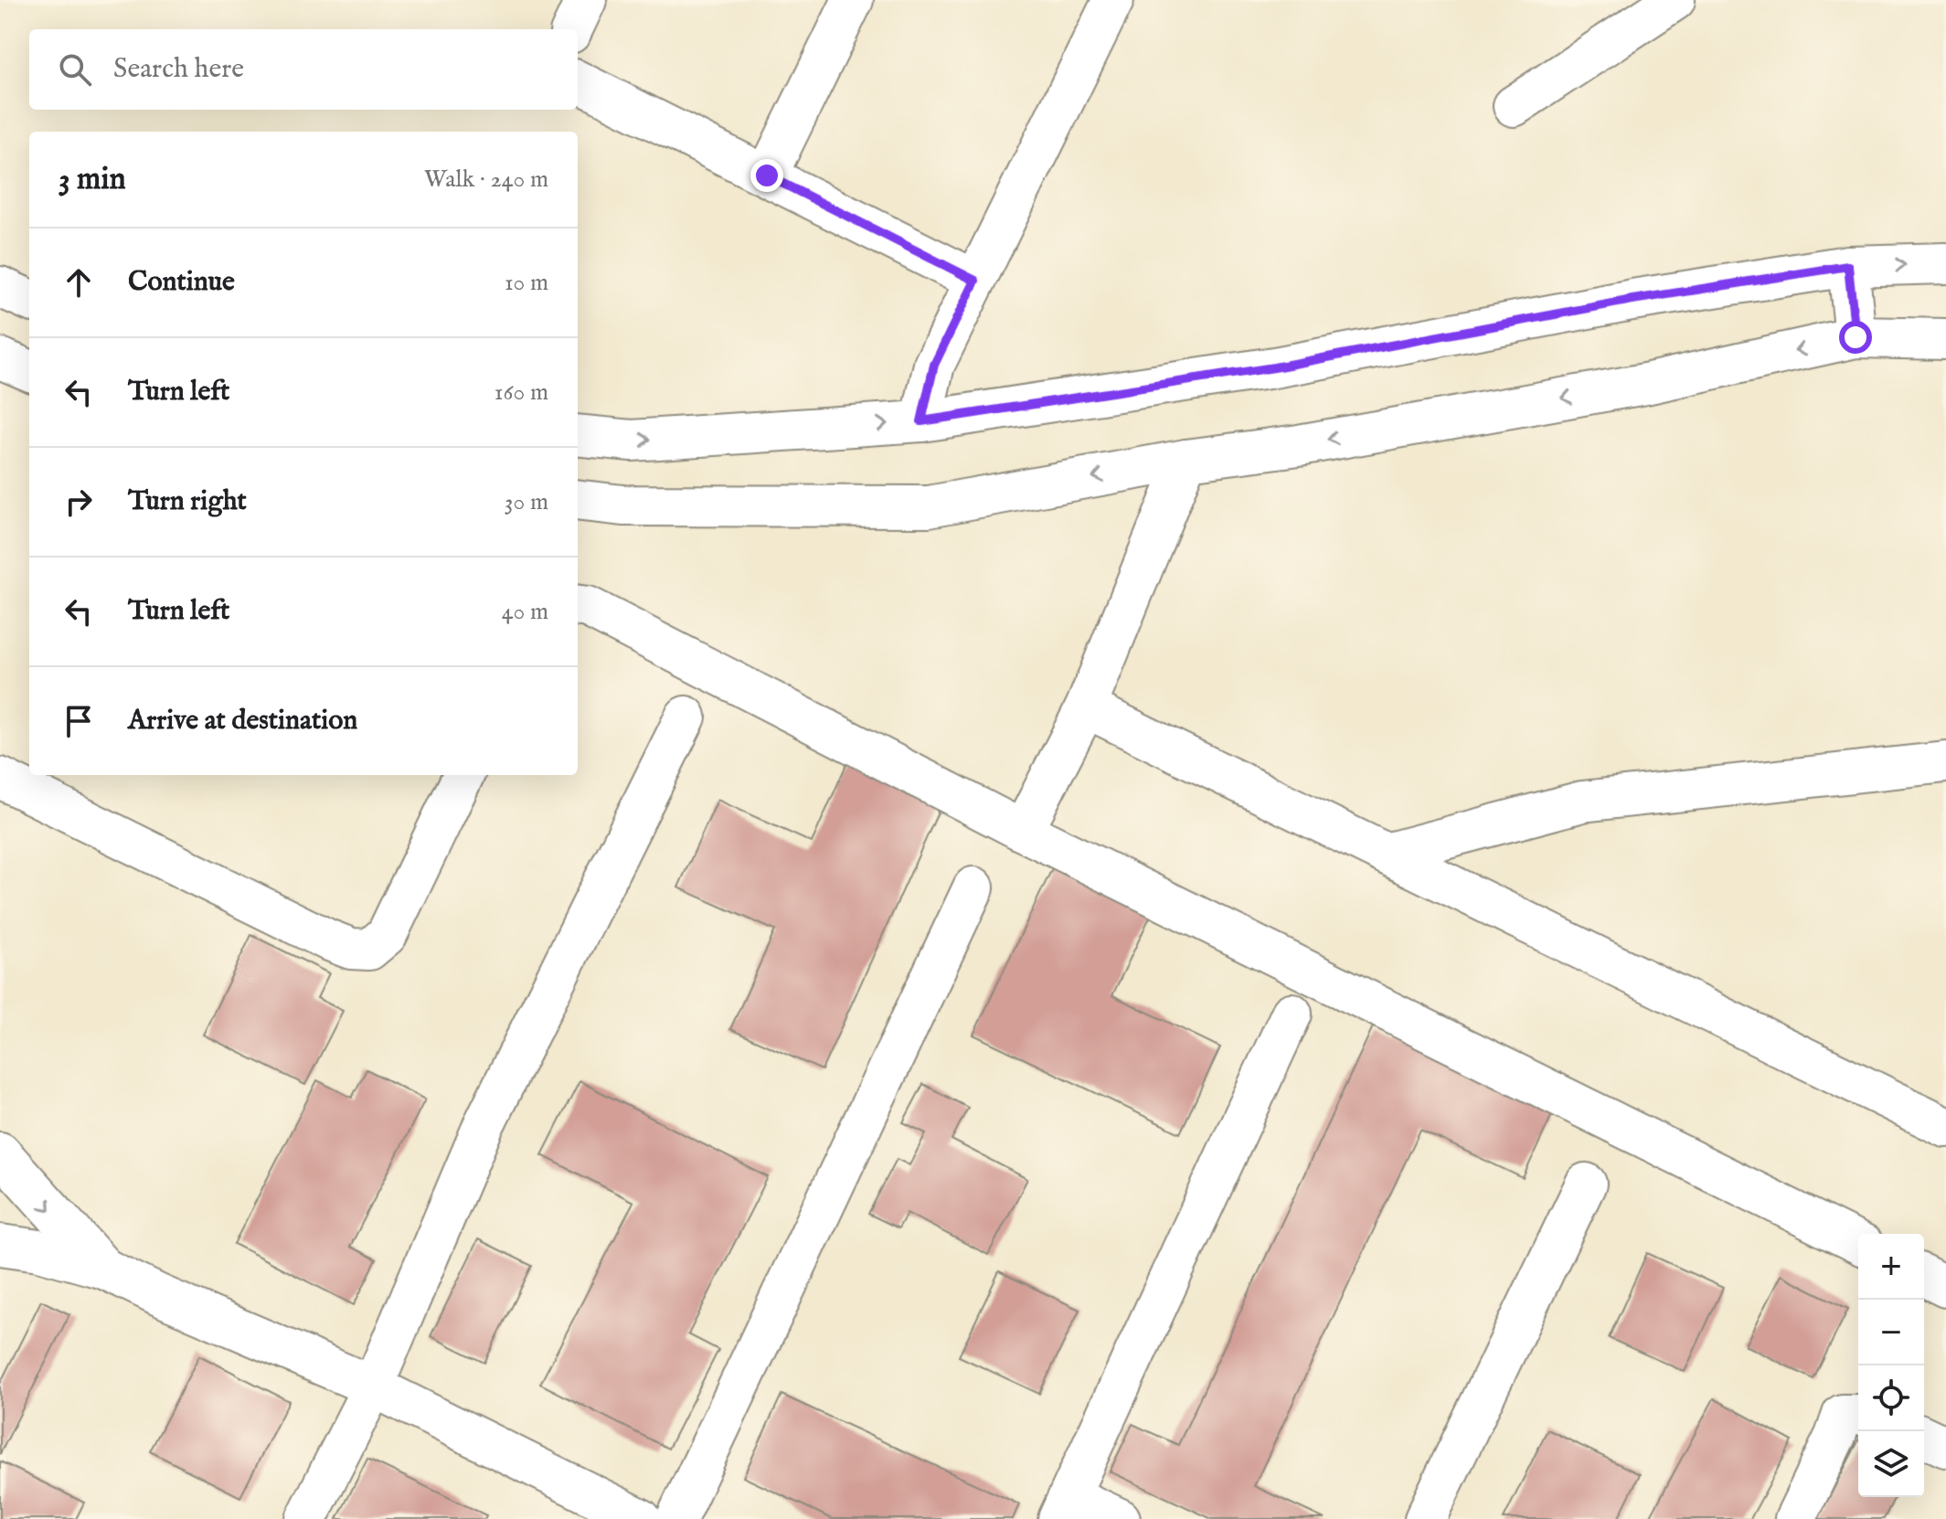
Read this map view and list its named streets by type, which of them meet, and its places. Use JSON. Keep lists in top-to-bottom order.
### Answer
{
  "page": {
    "search": "Search here",
    "heading": ["3 min", "Walk · 240 m"],
    "list": [
      ["Continue", "10 m"],
      ["Turn left", "160 m"],
      ["Turn right", "30 m"],
      ["Turn left", "40 m"],
      "Arrive at destination"
    ],
    "map_buttons": ["+", "−"]
  }
}
